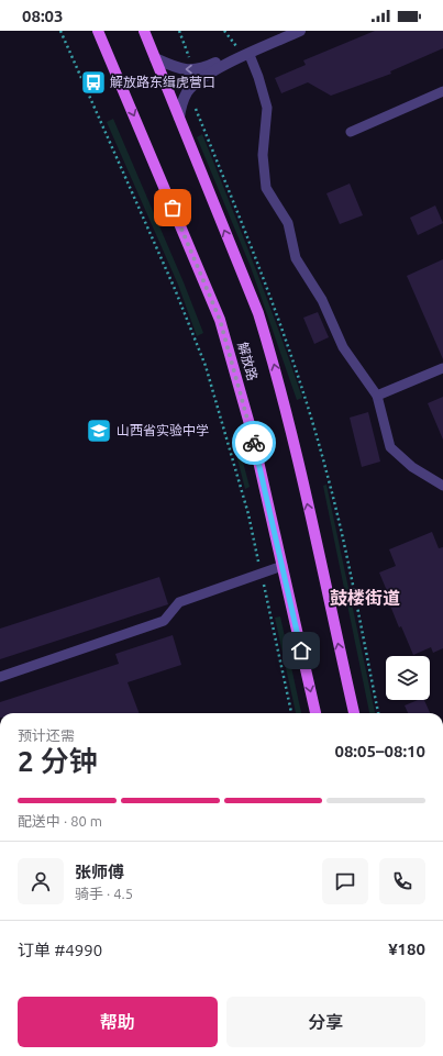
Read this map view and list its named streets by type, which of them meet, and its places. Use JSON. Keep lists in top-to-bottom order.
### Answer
{
  "streets": {
    "main road": ["解放路"]
  },
  "districts": ["鼓楼街道"],
  "places": {
    "bus stop": ["解放路东缉虎营口"],
    "school or university": ["山西省实验中学"]
  },
  "page": {
    "status": "08:03",
    "heading": ["2 分钟", "预计还需", "08:05–08:10"],
    "panel": [
      "张师傅",
      "骑手 · 4.5",
      "订单 #4990",
      "¥180"
    ],
    "bar": "配送中 · 80 m",
    "buttons": ["帮助", "分享"]
  }
}
